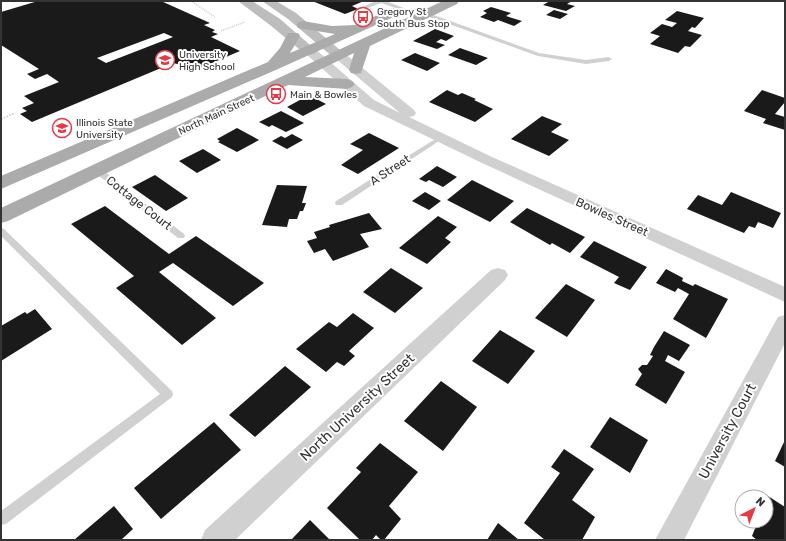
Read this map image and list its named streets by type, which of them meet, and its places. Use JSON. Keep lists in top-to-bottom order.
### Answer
{
  "streets": {
    "main road": ["North Main Street"],
    "street": ["Bowles Street", "North University Street", "University Court"],
    "lane": ["A Street", "Cottage Court"]
  },
  "crossings": [
    ["North Main Street", "Cottage Court"],
    ["North Main Street", "Bowles Street"],
    ["A Street", "Bowles Street"]
  ],
  "places": {
    "bus stop": ["Gregory St South Bus Stop", "Main & Bowles"],
    "school or university": ["University High School", "Illinois State University"]
  },
  "north": "top right"
}
